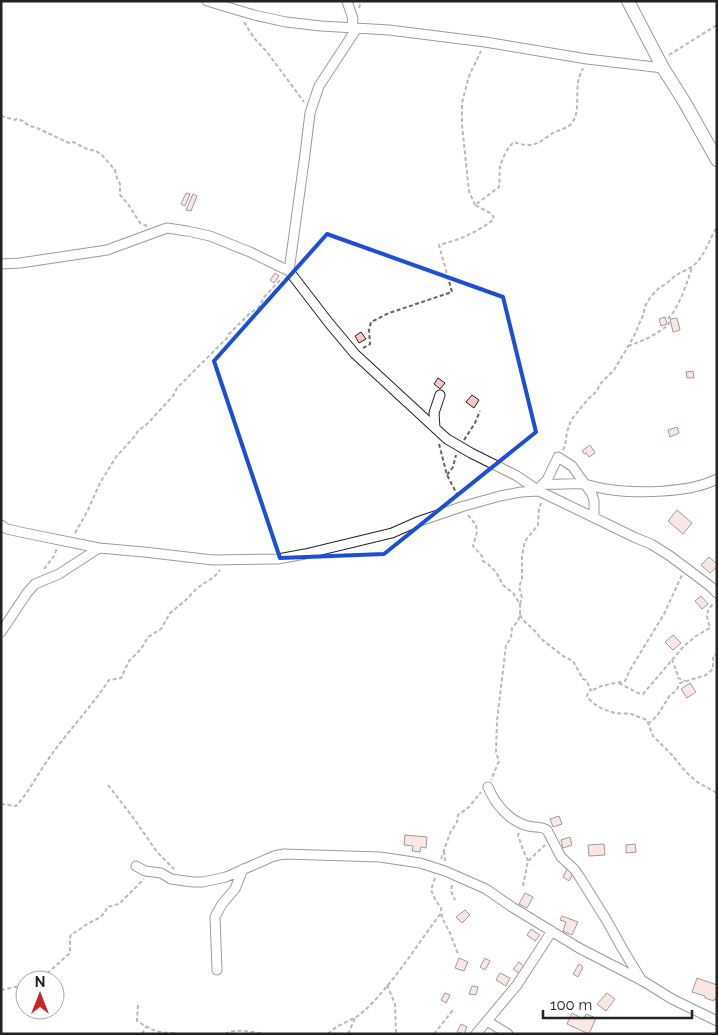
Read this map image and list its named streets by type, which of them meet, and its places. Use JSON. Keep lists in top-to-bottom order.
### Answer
{
  "scale_bar": "100 m",
  "north": "top"
}
